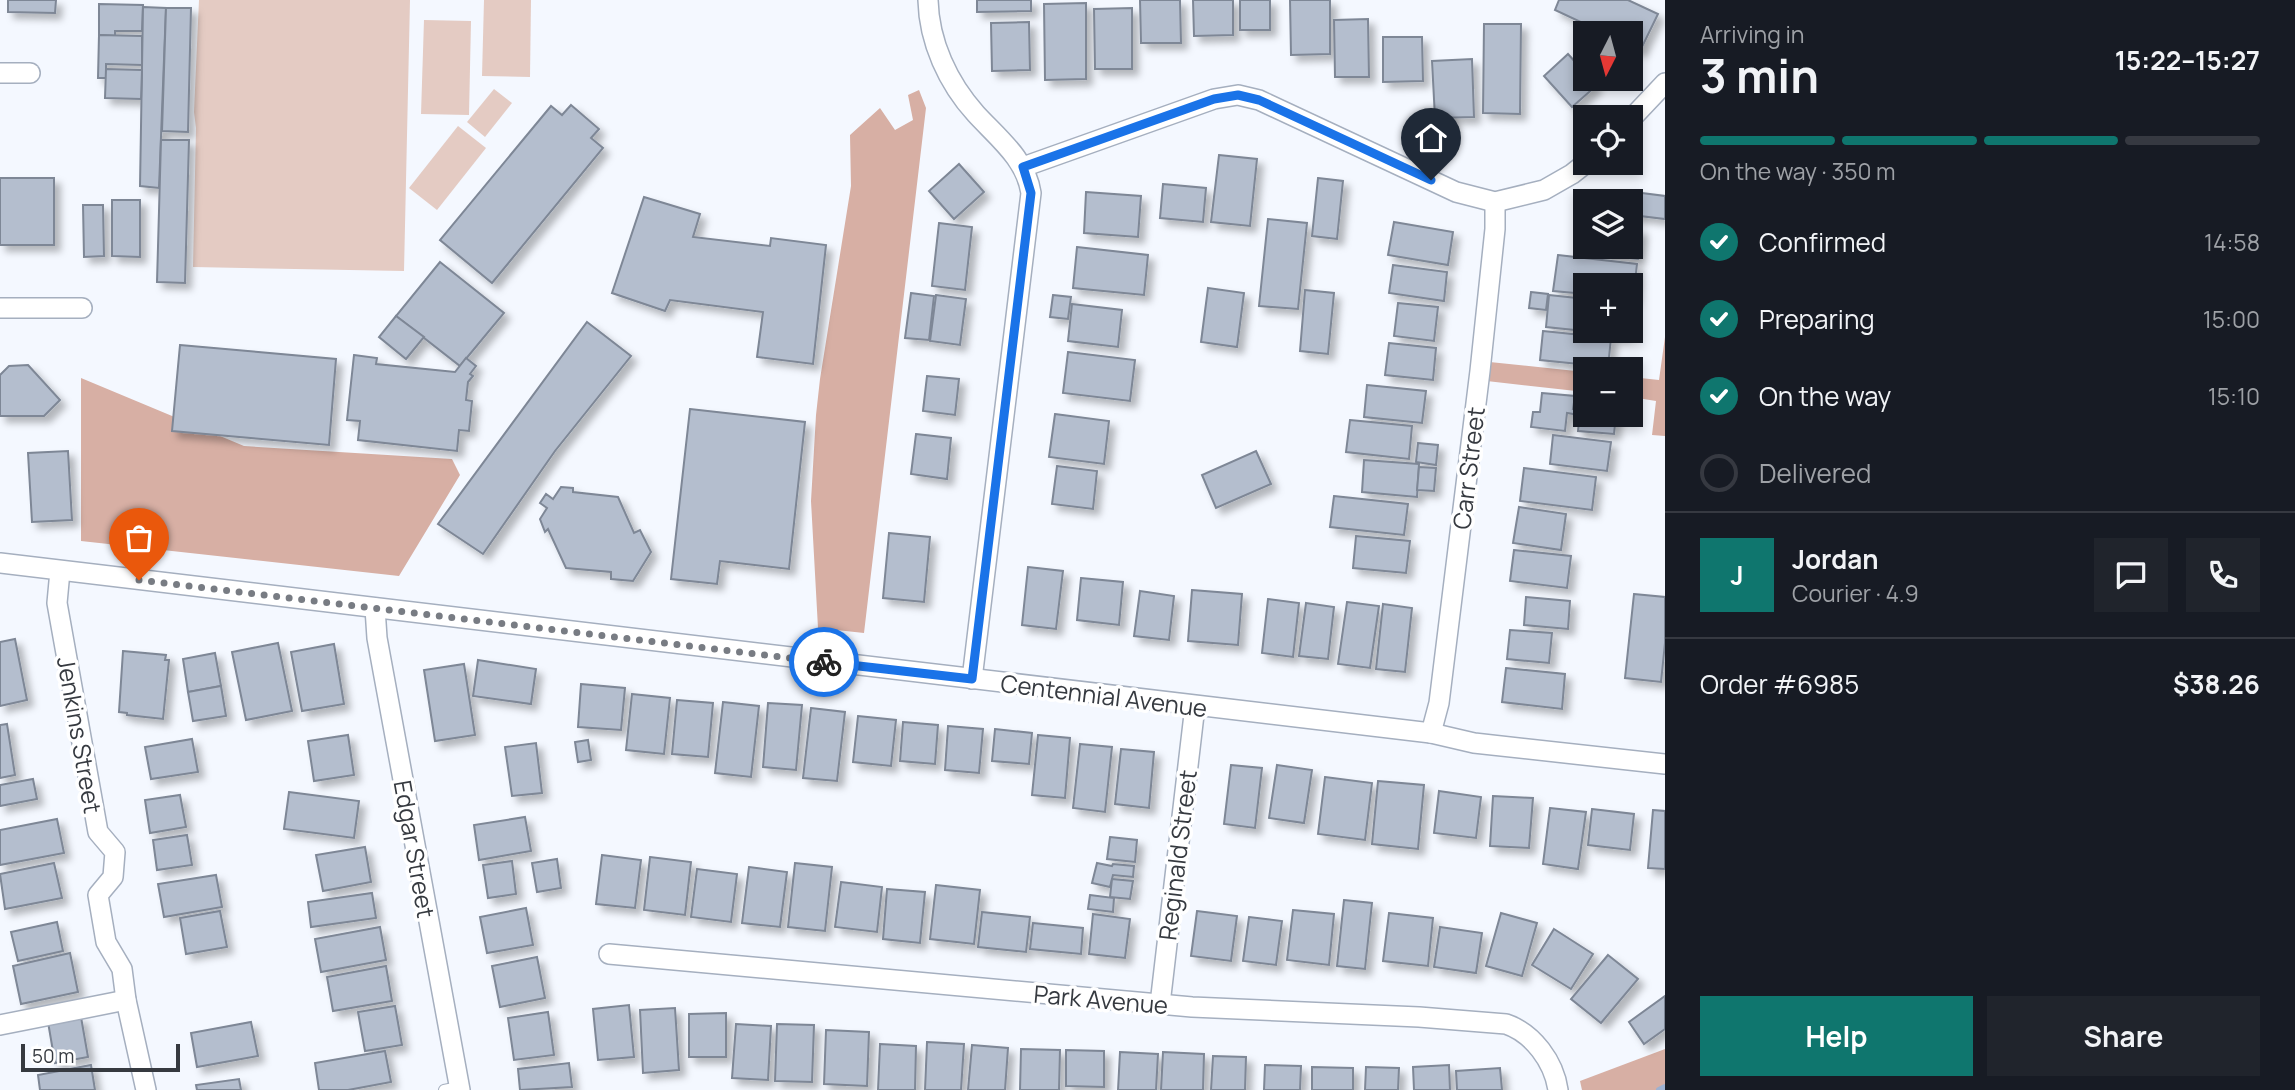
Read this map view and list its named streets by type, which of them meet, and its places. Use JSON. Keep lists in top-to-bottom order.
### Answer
{
  "streets": {
    "street": [
      "Carr Street",
      "Centennial Avenue",
      "Jenkins Street",
      "Edgar Street",
      "Reginald Street",
      "Park Avenue"
    ]
  },
  "crossings": [
    ["Carr Street", "Centennial Avenue"],
    ["Centennial Avenue", "Jenkins Street"],
    ["Centennial Avenue", "Edgar Street"],
    ["Centennial Avenue", "Reginald Street"],
    ["Reginald Street", "Park Avenue"]
  ],
  "scale_bar": "50 m",
  "north": "bottom",
  "page": {
    "heading": ["3 min", "Arriving in", "15:22–15:27"],
    "panel": [
      "Jordan",
      "Courier · 4.9",
      "Order #6985",
      "$38.26"
    ],
    "map_buttons": ["+", "−"],
    "bar": "On the way · 350 m",
    "list": [
      ["Confirmed", "14:58"],
      ["Preparing", "15:00"],
      ["On the way", "15:10"],
      "Delivered"
    ],
    "round": "J",
    "buttons": ["Help", "Share"],
    "scale": "50 m"
  }
}
